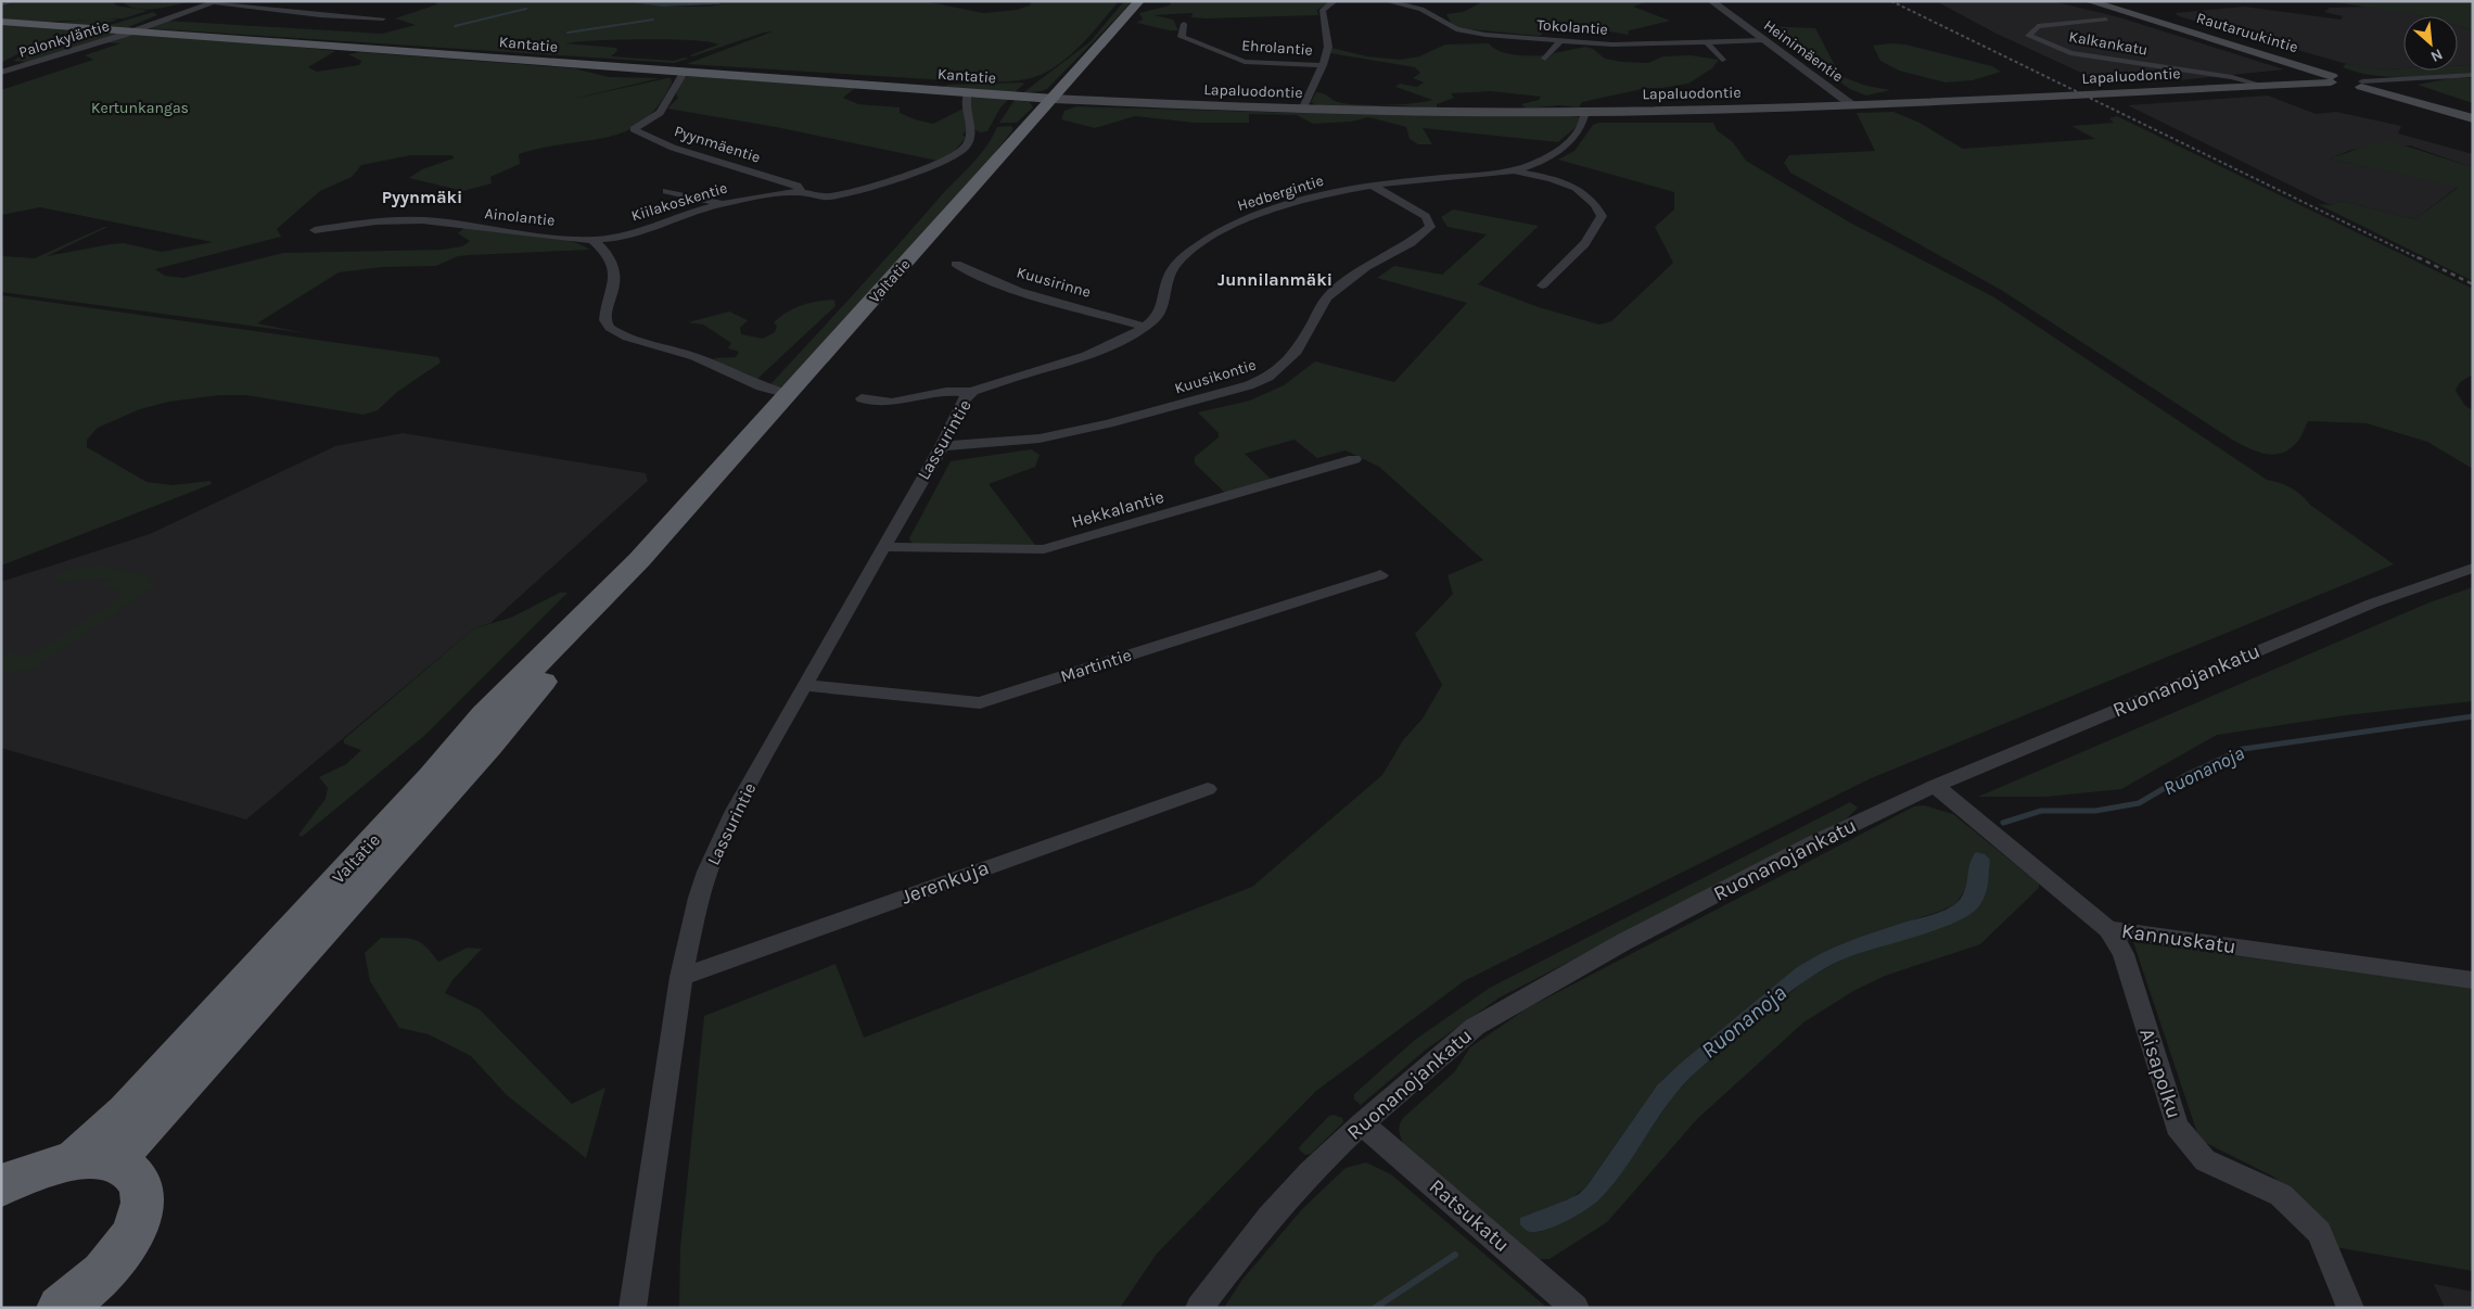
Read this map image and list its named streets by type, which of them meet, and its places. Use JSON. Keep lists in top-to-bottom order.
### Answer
{
  "streets": {
    "highway": ["Valtatie"],
    "main road": ["Rautaruukintie", "Kantatie", "Lapaluodontie"],
    "street": [
      "Tokolantie",
      "Palonkyläntie",
      "Kalkankatu",
      "Ehrolantie",
      "Heinimäentie",
      "Pyynmäentie",
      "Hedbergintie",
      "Kiilakoskentie",
      "Ainolantie",
      "Kuusirinne",
      "Kuusikontie",
      "Lassurintie",
      "Hekkalantie",
      "Martintie",
      "Ruonanojankatu",
      "Jerenkuja",
      "Kannuskatu",
      "Aisapolku",
      "Ratsukatu"
    ]
  },
  "crossings": [
    ["Tokolantie", "Heinimäentie"],
    ["Rautaruukintie", "Lapaluodontie"],
    ["Palonkyläntie", "Kantatie"],
    ["Kalkankatu", "Lapaluodontie"],
    ["Kantatie", "Lapaluodontie"],
    ["Kantatie", "Pyynmäentie"],
    ["Kantatie", "Kiilakoskentie"],
    ["Kantatie", "Valtatie"],
    ["Heinimäentie", "Lapaluodontie"],
    ["Lapaluodontie", "Hedbergintie"],
    ["Lapaluodontie", "Valtatie"],
    ["Pyynmäentie", "Kiilakoskentie"],
    ["Hedbergintie", "Kuusirinne"],
    ["Hedbergintie", "Kuusikontie"],
    ["Hedbergintie", "Lassurintie"],
    ["Kiilakoskentie", "Ainolantie"],
    ["Kuusikontie", "Lassurintie"],
    ["Lassurintie", "Hekkalantie"],
    ["Lassurintie", "Martintie"],
    ["Lassurintie", "Jerenkuja"],
    ["Ruonanojankatu", "Kannuskatu"],
    ["Ruonanojankatu", "Ratsukatu"],
    ["Kannuskatu", "Aisapolku"]
  ],
  "districts": ["Pyynmäki", "Junnilanmäki"],
  "water": ["Ruonanoja"],
  "parks": ["Kertunkangas"],
  "north": "bottom right"
}
